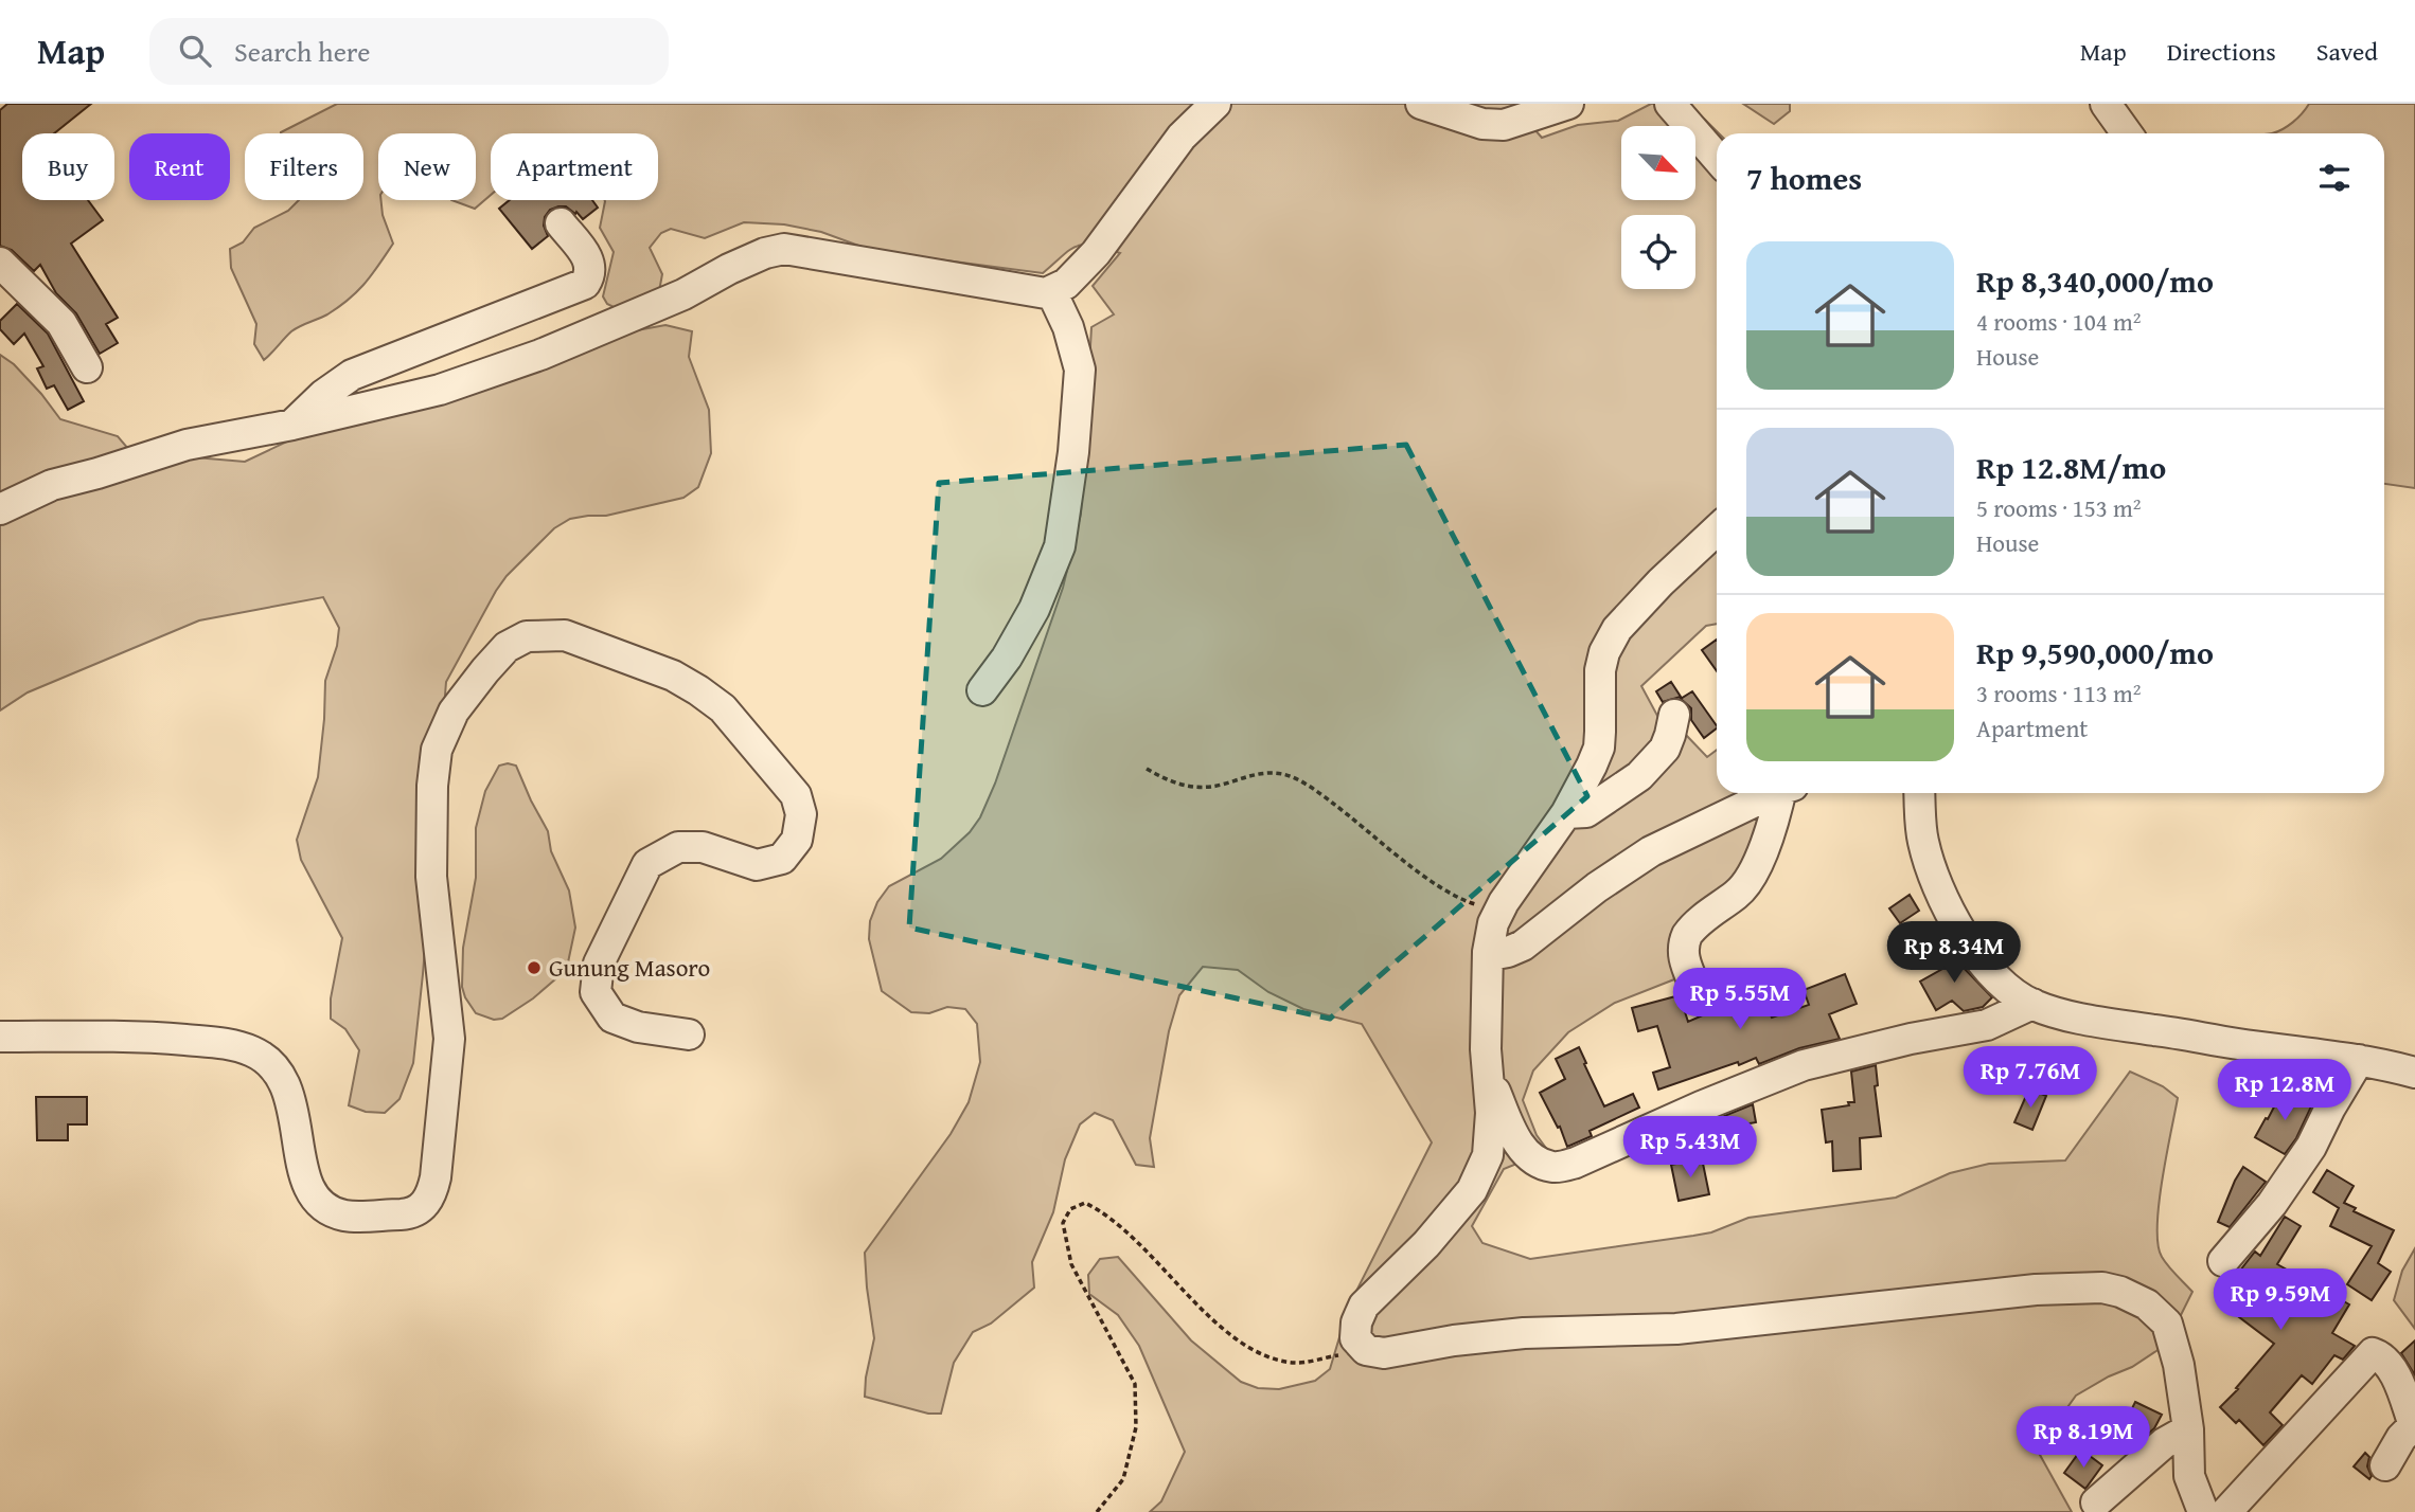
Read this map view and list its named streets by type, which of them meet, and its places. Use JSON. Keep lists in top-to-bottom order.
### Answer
{
  "places": ["Gunung Masoro"],
  "north": "bottom right",
  "page": {
    "header": "Map",
    "search": "Search here",
    "nav": ["Map", "Directions", "Saved"],
    "chip": [
      "Buy",
      "Rent",
      "Filters",
      "New",
      "Apartment"
    ],
    "heading": "7 homes",
    "list": [
      {
        "name": "Rp 8,340,000/mo",
        "note": "4 rooms · 104 m² · House"
      },
      {
        "name": "Rp 12.8M/mo",
        "note": "5 rooms · 153 m² · House"
      },
      {
        "name": "Rp 9,590,000/mo",
        "note": "3 rooms · 113 m² · Apartment"
      }
    ],
    "price": [
      "Rp 8.34M",
      "Rp 5.55M",
      "Rp 7.76M",
      "Rp 12.8M",
      "Rp 5.43M",
      "Rp 9.59M",
      "Rp 8.19M"
    ]
  }
}
